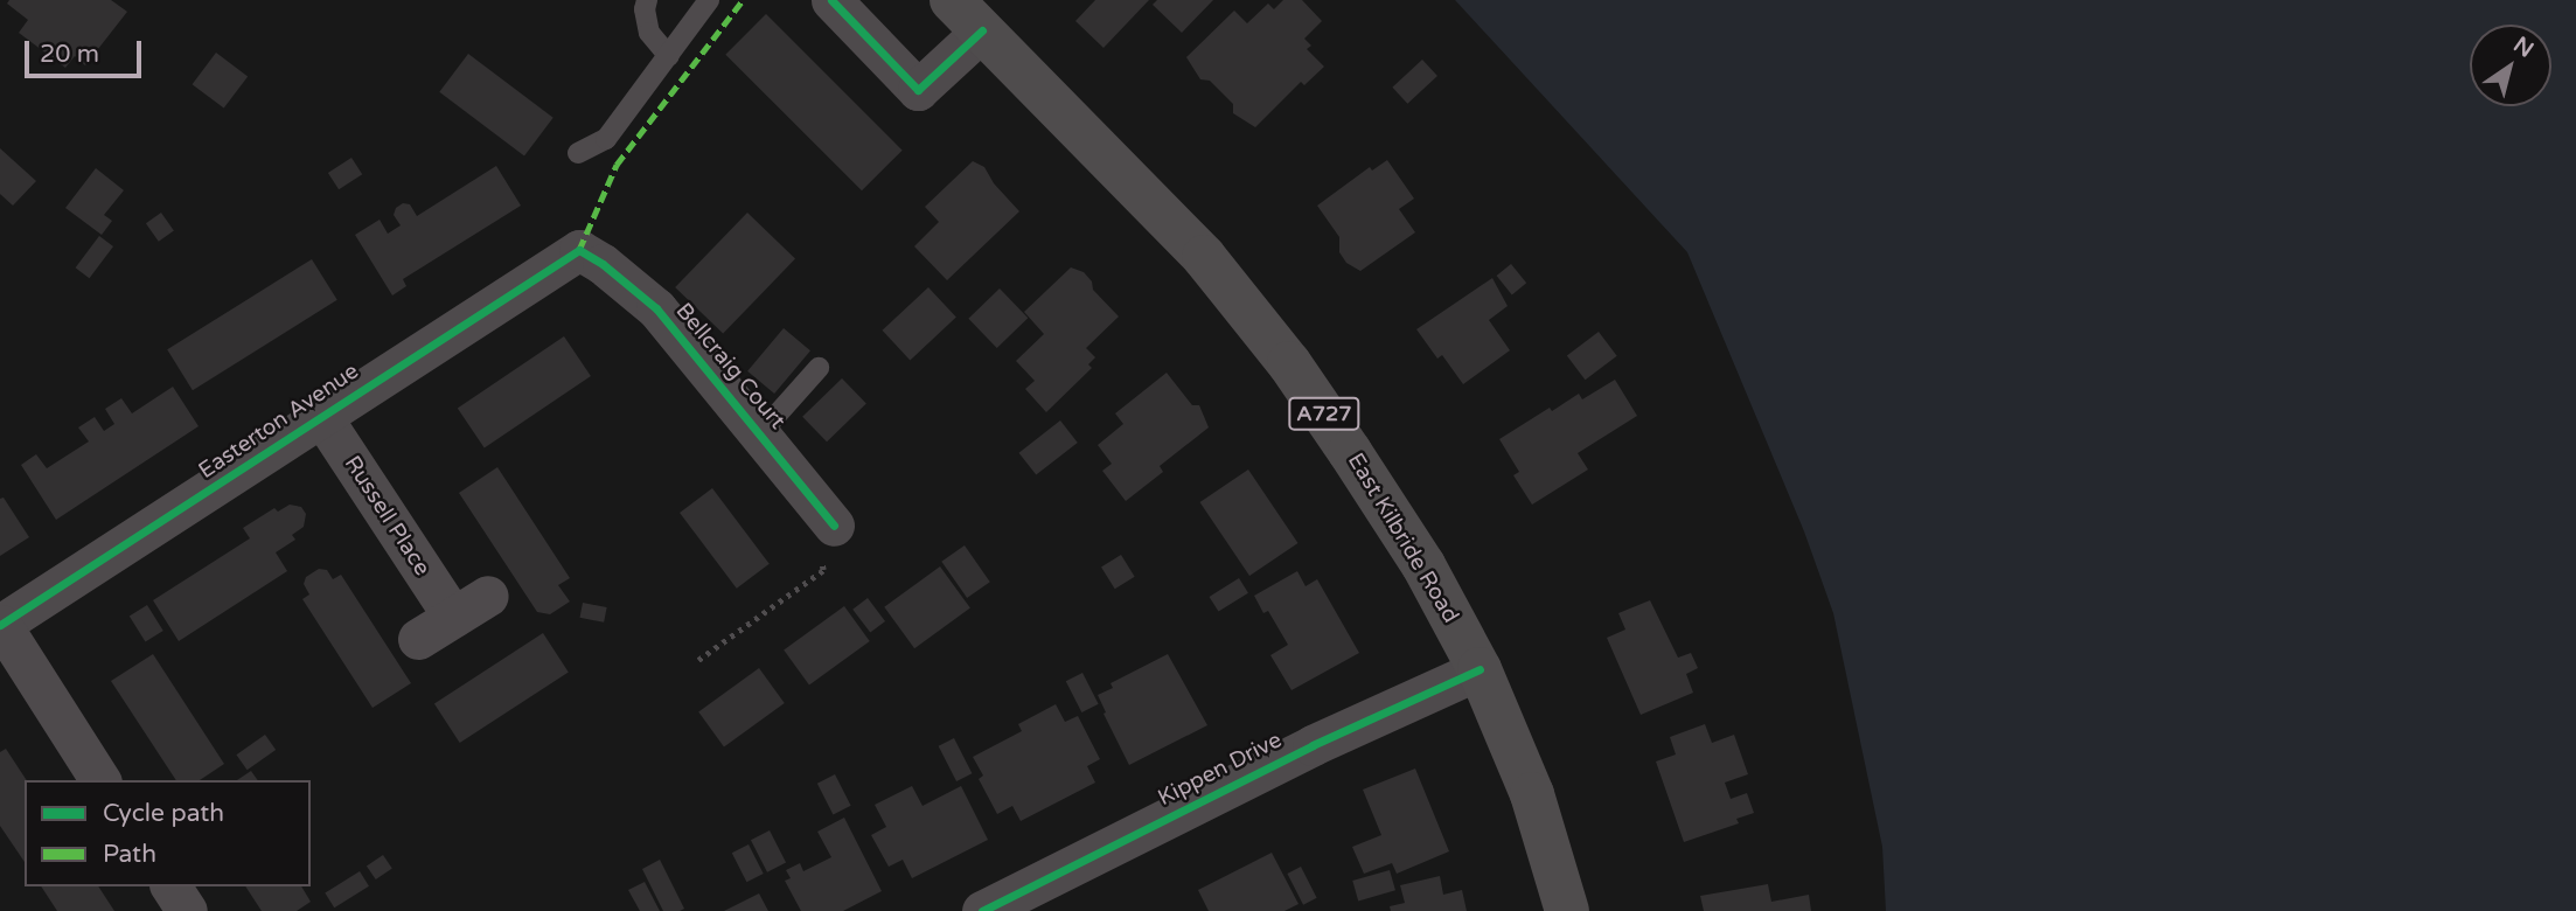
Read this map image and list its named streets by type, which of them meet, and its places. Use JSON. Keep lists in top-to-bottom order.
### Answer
{
  "streets": {
    "main road": ["A727", "East Kilbride Road"],
    "street": [
      "Bellcraig Court",
      "Easterton Avenue",
      "Russell Place",
      "Kippen Drive"
    ]
  },
  "crossings": [
    ["Bellcraig Court", "Easterton Avenue"],
    ["Easterton Avenue", "Russell Place"],
    ["East Kilbride Road", "Kippen Drive"]
  ],
  "legend": ["Cycle path", "Path"],
  "scale_bar": "20 m",
  "north": "top right"
}
